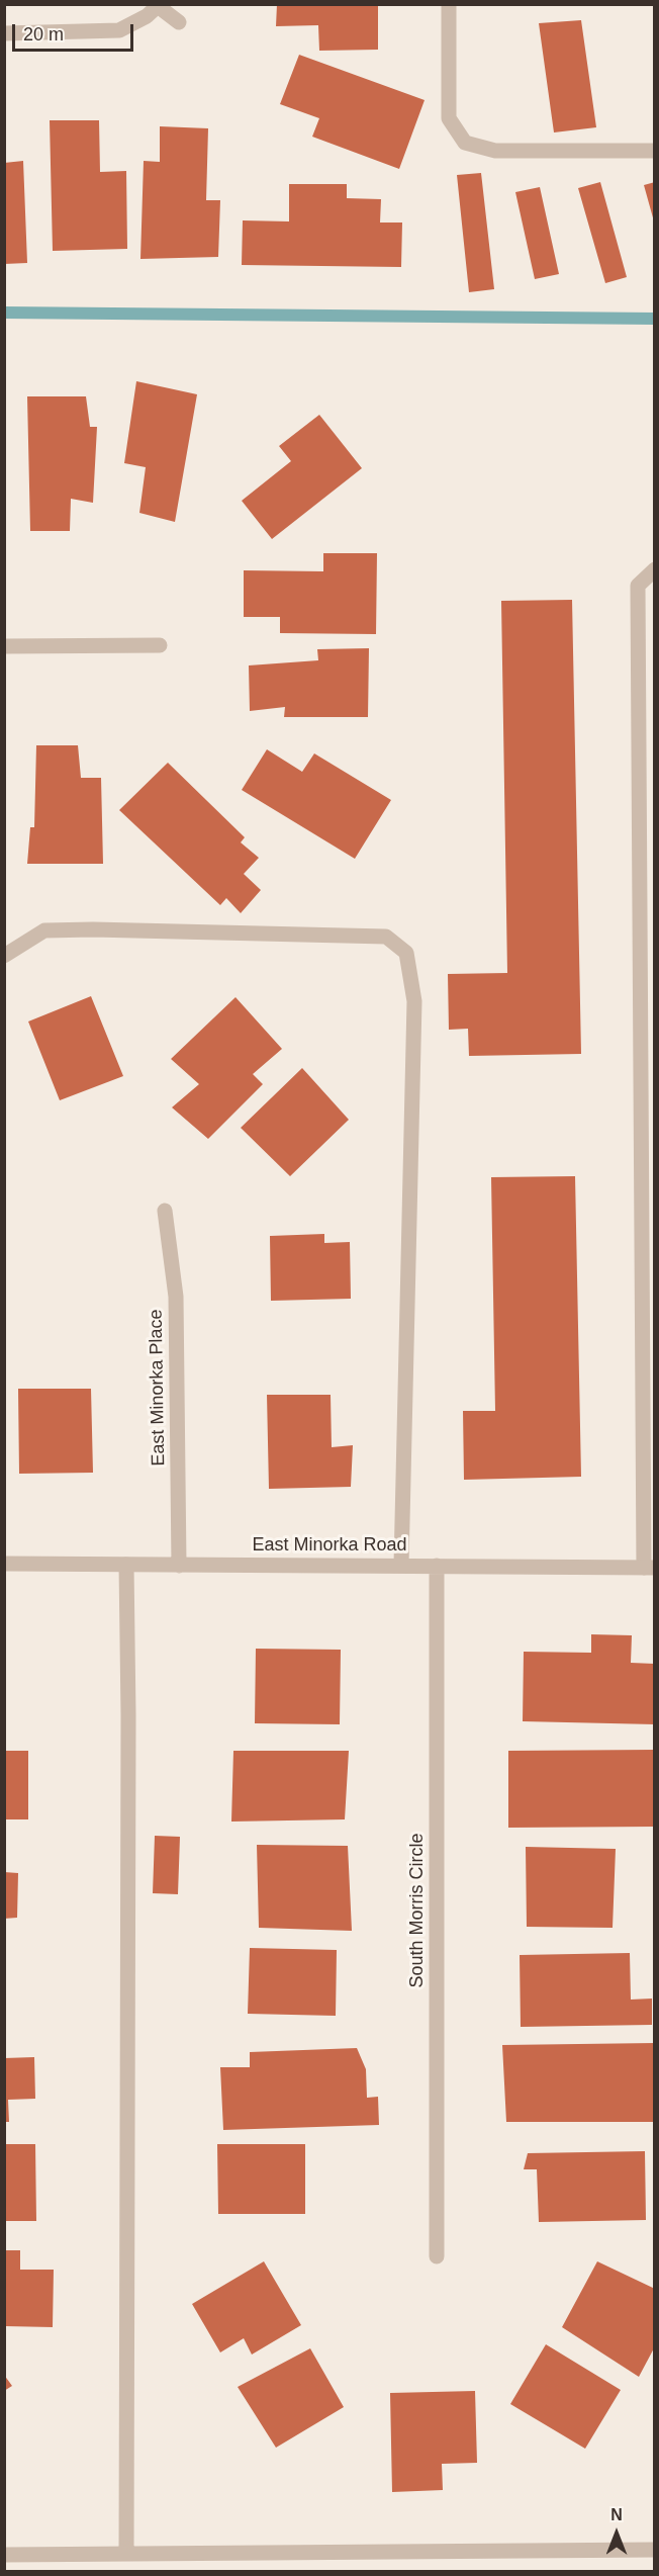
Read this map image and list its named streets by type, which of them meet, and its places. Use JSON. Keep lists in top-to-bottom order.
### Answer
{
  "streets": {
    "street": ["East Minorka Place", "East Minorka Road", "South Morris Circle"]
  },
  "crossings": [
    ["East Minorka Place", "East Minorka Road"],
    ["East Minorka Road", "South Morris Circle"]
  ],
  "scale_bar": "20 m",
  "north": "top"
}
